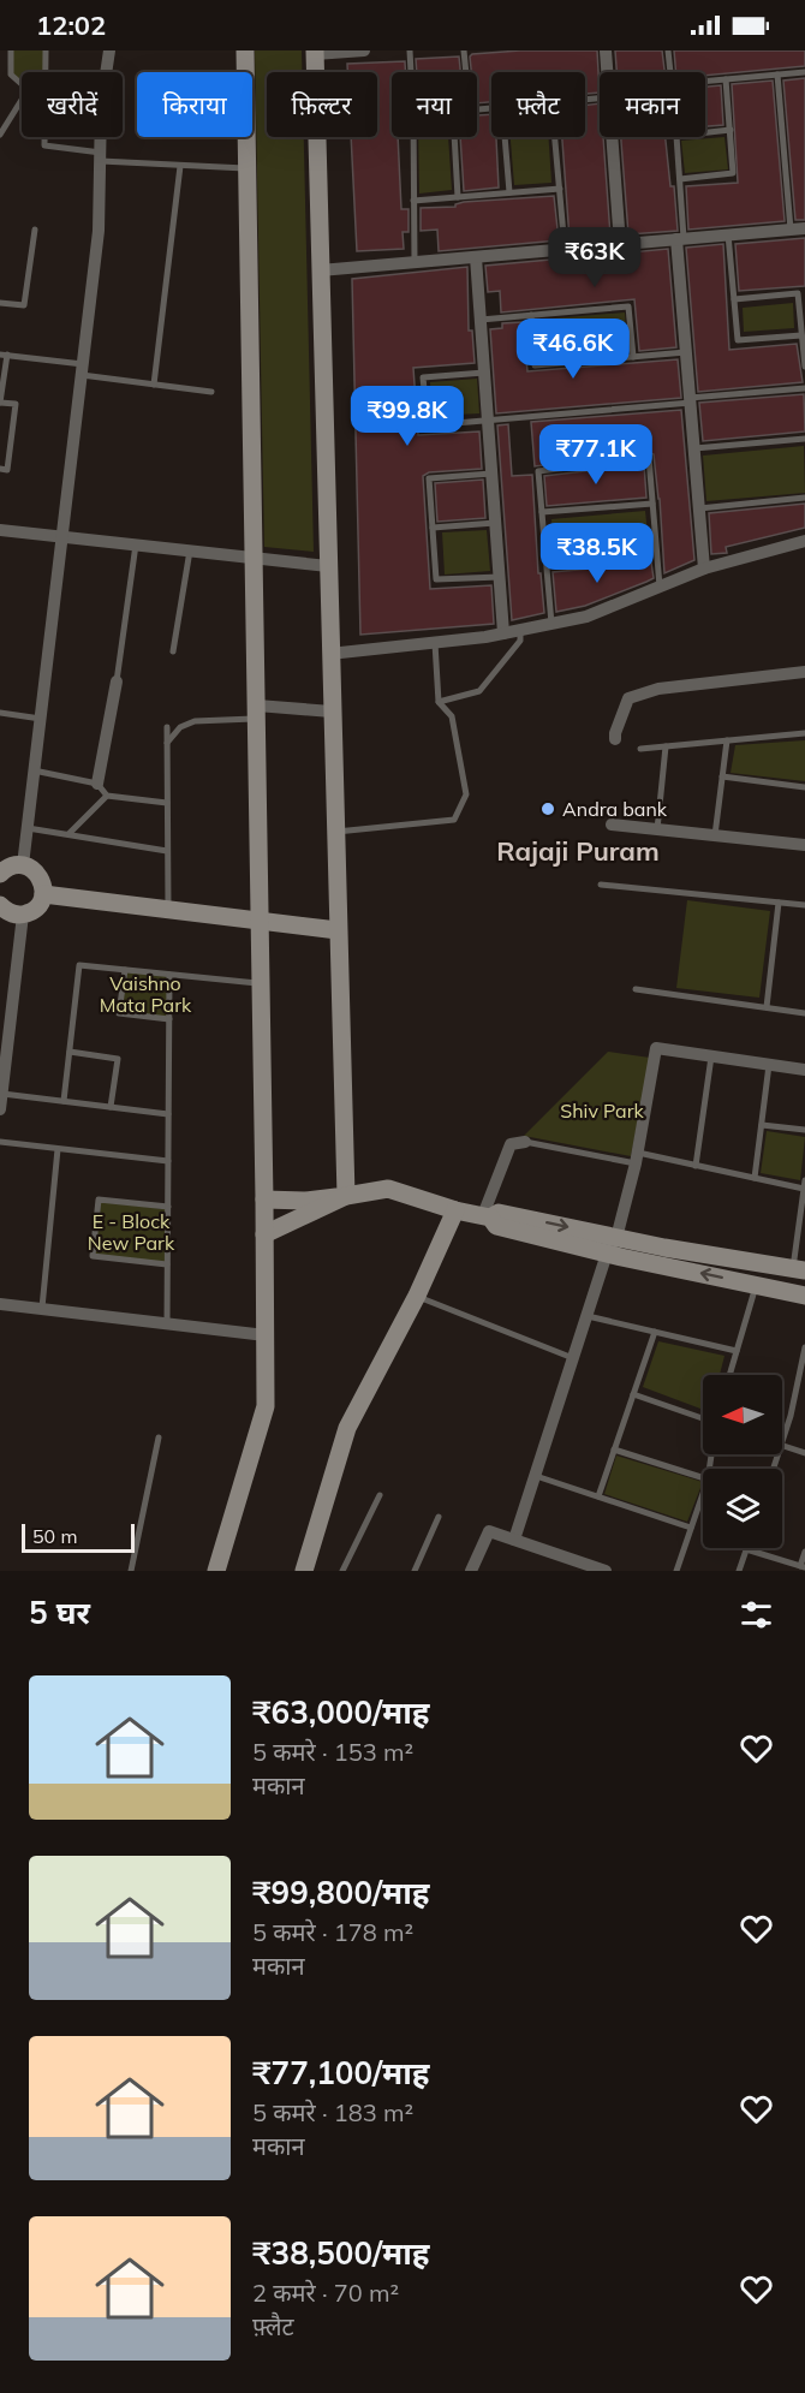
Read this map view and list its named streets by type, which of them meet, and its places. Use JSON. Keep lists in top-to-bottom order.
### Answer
{
  "districts": ["Rajaji Puram"],
  "parks": ["Vaishno Mata Park", "Shiv Park", "E - Block New Park"],
  "places": ["Andra bank"],
  "scale_bar": "50 m",
  "north": "left",
  "page": {
    "status": "12:02",
    "chip": [
      "खरीदें",
      "किराया",
      "फ़िल्टर",
      "नया",
      "फ़्लैट",
      "मकान"
    ],
    "price": [
      "₹63K",
      "₹46.6K",
      "₹99.8K",
      "₹77.1K",
      "₹38.5K"
    ],
    "scale": "50 m",
    "heading": "5 घर",
    "list": [
      {
        "name": "₹63,000/माह",
        "note": "5 कमरे · 153 m² · मकान"
      },
      {
        "name": "₹99,800/माह",
        "note": "5 कमरे · 178 m² · मकान"
      },
      {
        "name": "₹77,100/माह",
        "note": "5 कमरे · 183 m² · मकान"
      },
      {
        "name": "₹38,500/माह",
        "note": "2 कमरे · 70 m² · फ़्लैट"
      }
    ]
  }
}
